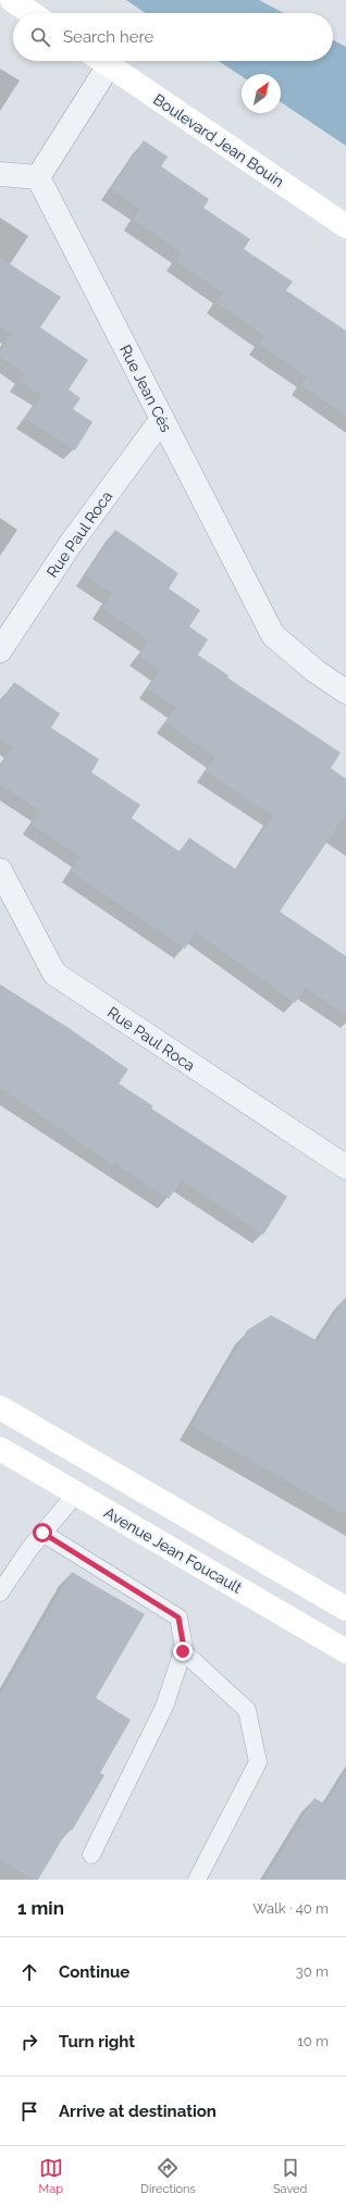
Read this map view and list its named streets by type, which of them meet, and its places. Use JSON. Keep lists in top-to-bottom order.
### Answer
{
  "streets": {
    "main road": ["Boulevard Jean Bouin", "Avenue Jean Foucault"],
    "street": ["Rue Jean Cés", "Rue Paul Roca"]
  },
  "crossings": [
    ["Rue Jean Cés", "Rue Paul Roca"]
  ],
  "north": "top right",
  "page": {
    "search": "Search here",
    "heading": ["1 min", "Walk · 40 m"],
    "list": [
      ["Continue", "30 m"],
      ["Turn right", "10 m"],
      "Arrive at destination"
    ],
    "nav": ["Map", "Directions", "Saved"]
  }
}
